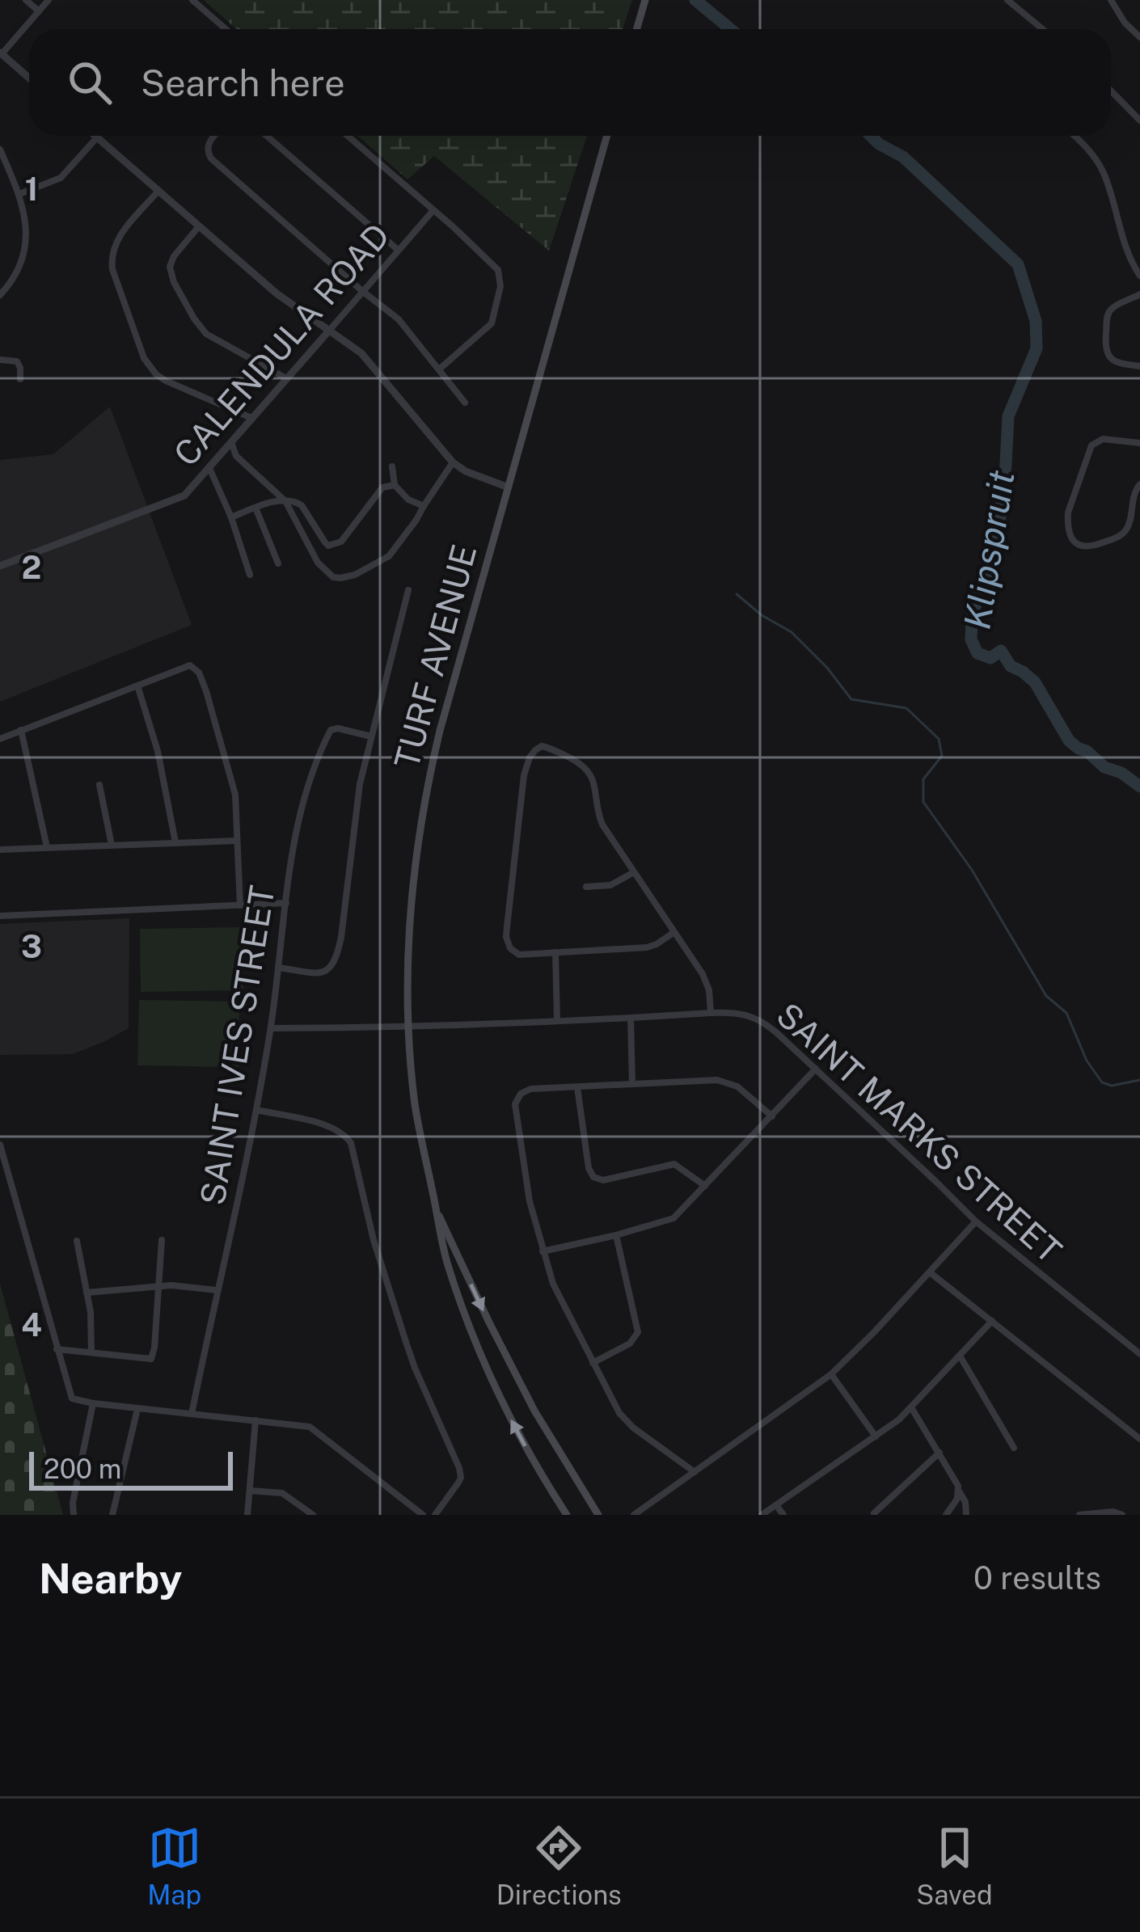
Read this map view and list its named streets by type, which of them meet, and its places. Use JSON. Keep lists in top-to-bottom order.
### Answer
{
  "streets": {
    "main road": ["TURF AVENUE"],
    "street": ["CALENDULA ROAD", "SAINT IVES STREET", "SAINT MARKS STREET"]
  },
  "crossings": [
    ["TURF AVENUE", "SAINT MARKS STREET"],
    ["SAINT IVES STREET", "SAINT MARKS STREET"]
  ],
  "water": ["Klipspruit"],
  "scale_bar": "200 m",
  "page": {
    "search": "Search here",
    "scale": "200 m",
    "heading": ["Nearby", "0 results"],
    "nav": ["Map", "Directions", "Saved"]
  },
  "grid": {
    "rows": [
      "1",
      "2",
      "3",
      "4"
    ]
  }
}
